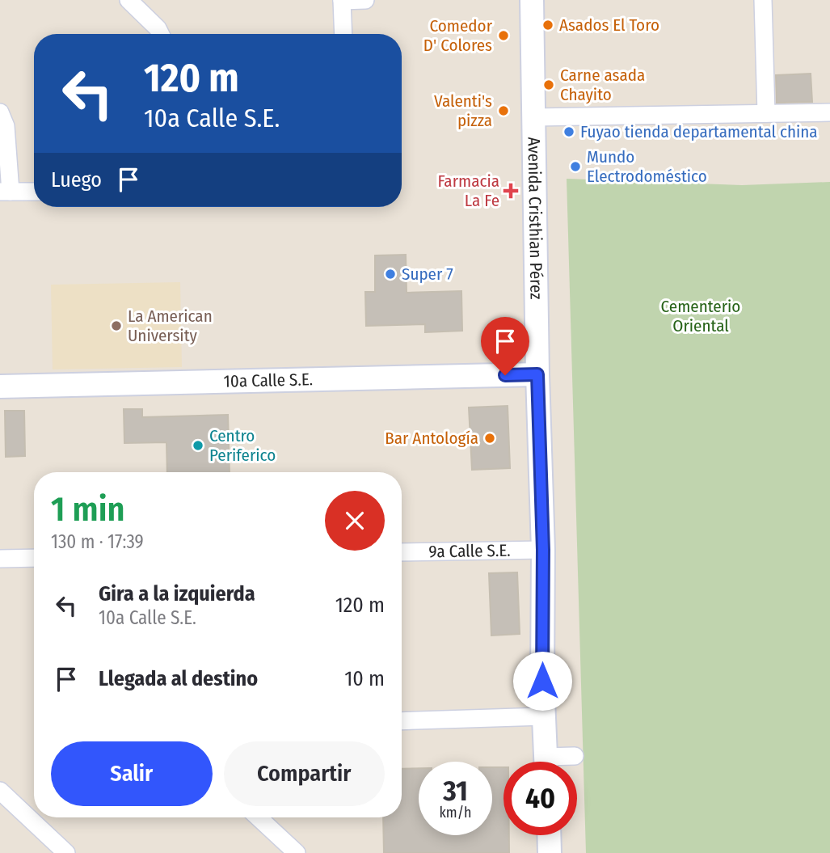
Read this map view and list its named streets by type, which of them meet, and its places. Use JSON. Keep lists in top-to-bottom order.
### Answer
{
  "streets": {
    "street": ["Avenida Cristhian Pérez", "10a Calle S.E.", "9a Calle S.E."]
  },
  "crossings": [
    ["Avenida Cristhian Pérez", "10a Calle S.E."],
    ["Avenida Cristhian Pérez", "9a Calle S.E."]
  ],
  "parks": ["Cementerio Oriental"],
  "places": {
    "other": [
      "Asados El Toro",
      "Comedor D' Colores",
      "Carne asada Chayito",
      "Valenti's pizza",
      "Fuyao tienda departamental china",
      "Mundo Electrodoméstico",
      "Super 7",
      "La American University",
      "Bar Antología",
      "Centro Periferico"
    ],
    "health": ["Farmacia La Fe"]
  },
  "page": {
    "turn": ["120 m", "10a Calle S.E."],
    "then": "Luego",
    "heading": ["1 min", "130 m · 17:39"],
    "list": [
      {
        "name": "Gira a la izquierda",
        "note": "10a Calle S.E.",
        "value": "120 m"
      },
      {
        "name": "Llegada al destino",
        "value": "10 m"
      }
    ],
    "buttons": ["Salir", "Compartir"],
    "speed": "31 km/h",
    "limit": "40"
  }
}
